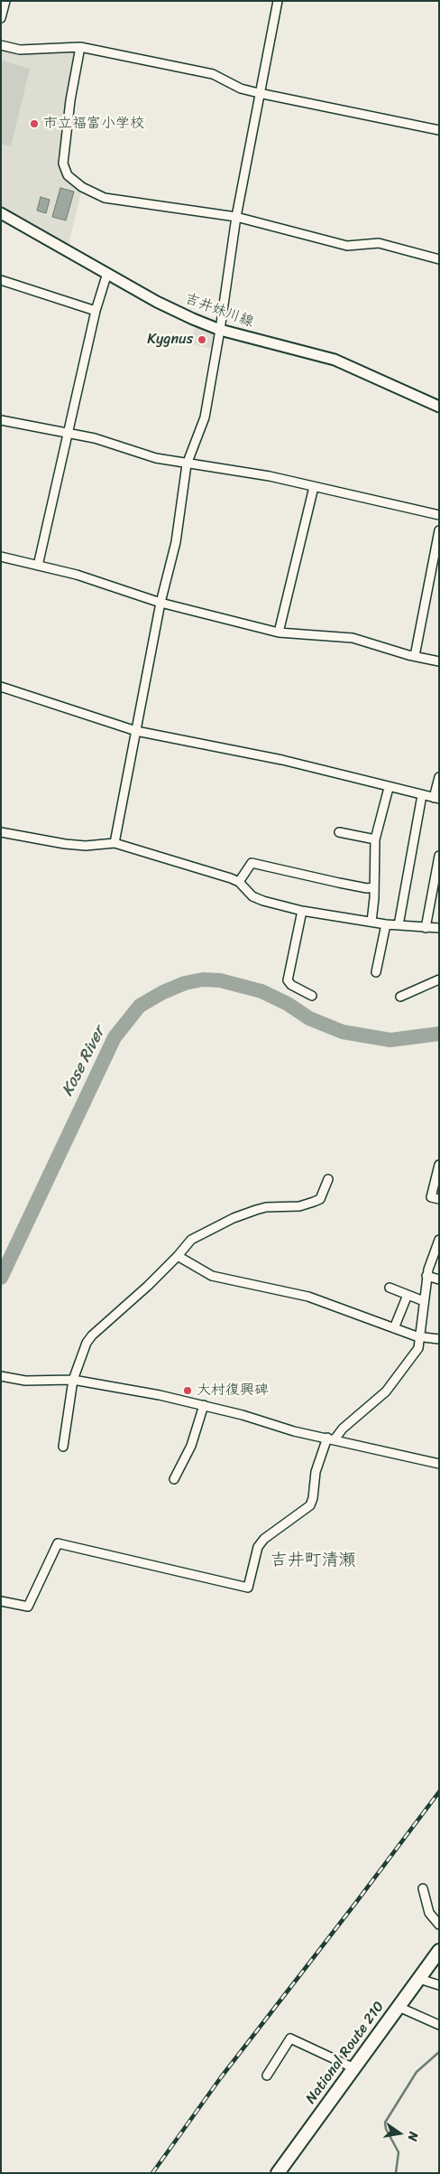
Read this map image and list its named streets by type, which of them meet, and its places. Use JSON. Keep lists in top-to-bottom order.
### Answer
{
  "streets": {
    "highway": ["National Route 210"],
    "main road": ["吉井妹川線"]
  },
  "districts": ["吉井町清瀬"],
  "water": ["Kose River"],
  "places": ["市立福富小学校", "Kygnus", "大村復興碑"],
  "north": "right"
}
